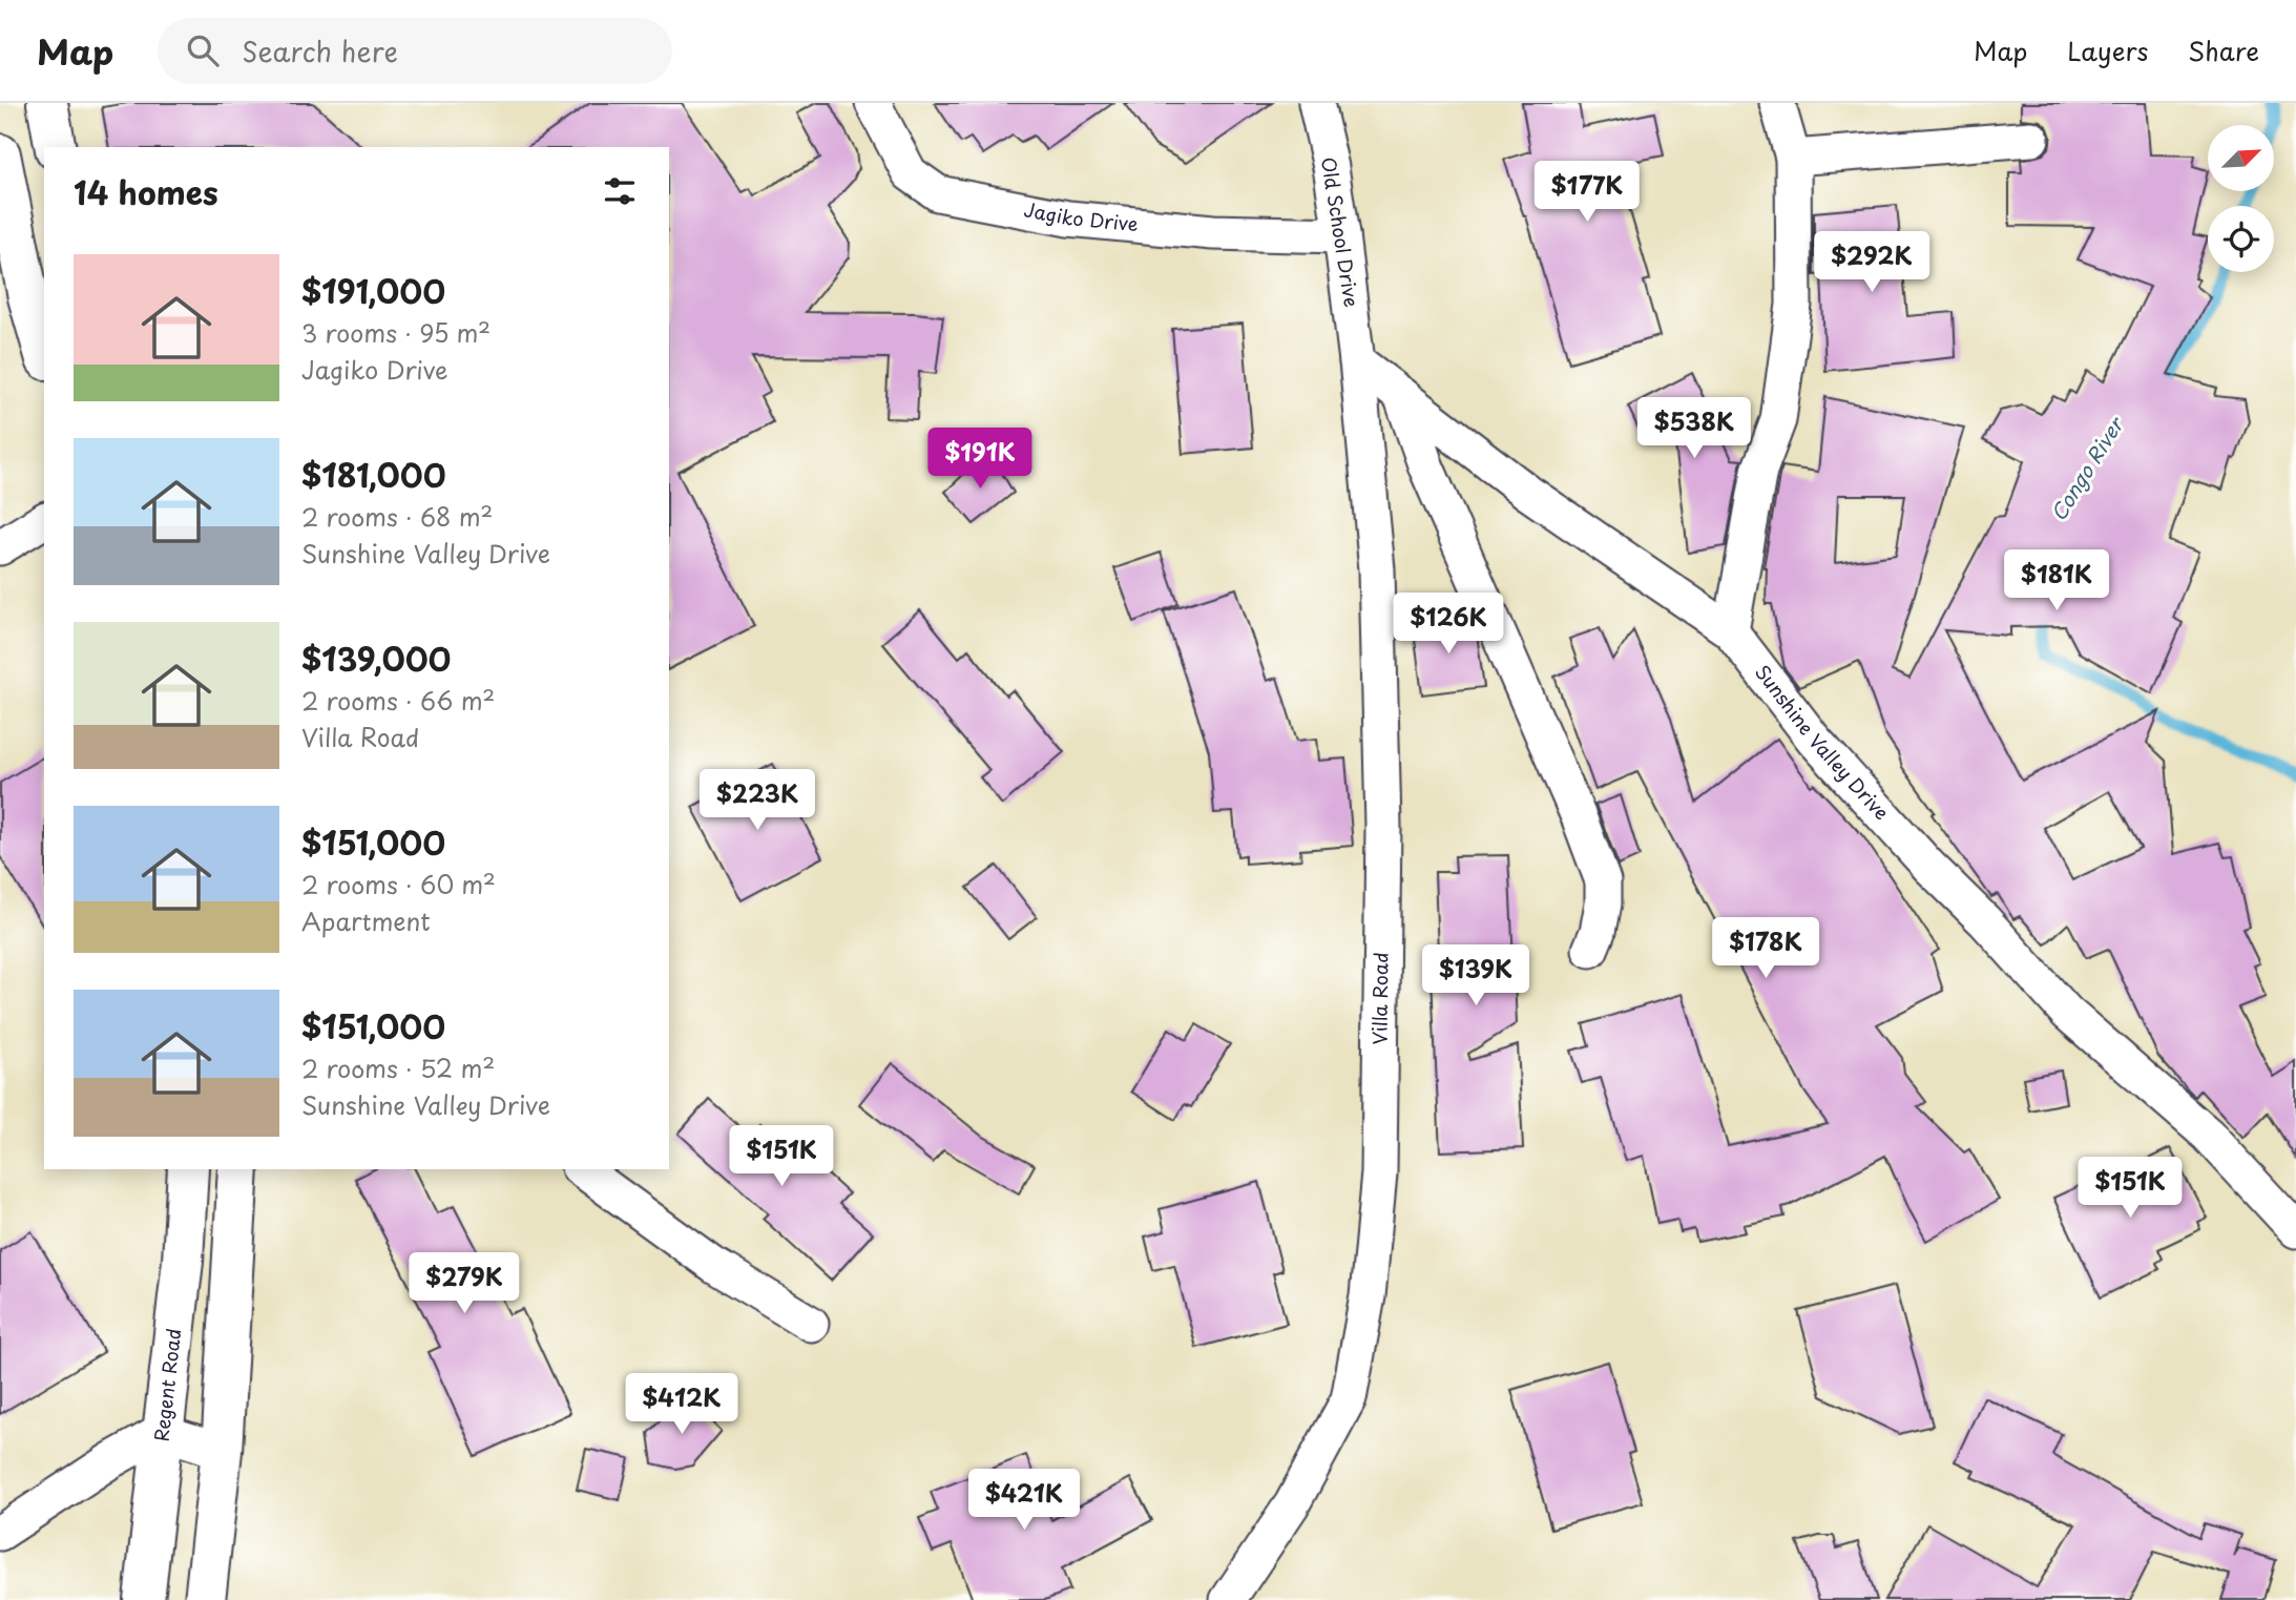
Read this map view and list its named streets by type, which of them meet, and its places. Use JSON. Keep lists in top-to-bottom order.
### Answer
{
  "streets": {
    "main road": ["Regent Road"],
    "street": [
      "Jagiko Drive",
      "Old School Drive",
      "Sunshine Valley Drive",
      "Villa Road"
    ]
  },
  "crossings": [
    ["Jagiko Drive", "Old School Drive"],
    ["Old School Drive", "Sunshine Valley Drive"],
    ["Old School Drive", "Villa Road"],
    ["Sunshine Valley Drive", "Villa Road"]
  ],
  "water": ["Congo River"],
  "north": "top right",
  "page": {
    "header": "Map",
    "search": "Search here",
    "nav": ["Map", "Layers", "Share"],
    "heading": "14 homes",
    "price": [
      "$177K",
      "$292K",
      "$538K",
      "$191K",
      "$181K",
      "$126K",
      "$223K",
      "$178K",
      "$139K",
      "$151K",
      "$151K",
      "$279K",
      "$412K",
      "$421K"
    ],
    "list": [
      {
        "name": "$191,000",
        "note": "3 rooms · 95 m² · Jagiko Drive"
      },
      {
        "name": "$181,000",
        "note": "2 rooms · 68 m² · Sunshine Valley Drive"
      },
      {
        "name": "$139,000",
        "note": "2 rooms · 66 m² · Villa Road"
      },
      {
        "name": "$151,000",
        "note": "2 rooms · 60 m² · Apartment"
      },
      {
        "name": "$151,000",
        "note": "2 rooms · 52 m² · Sunshine Valley Drive"
      }
    ]
  }
}
